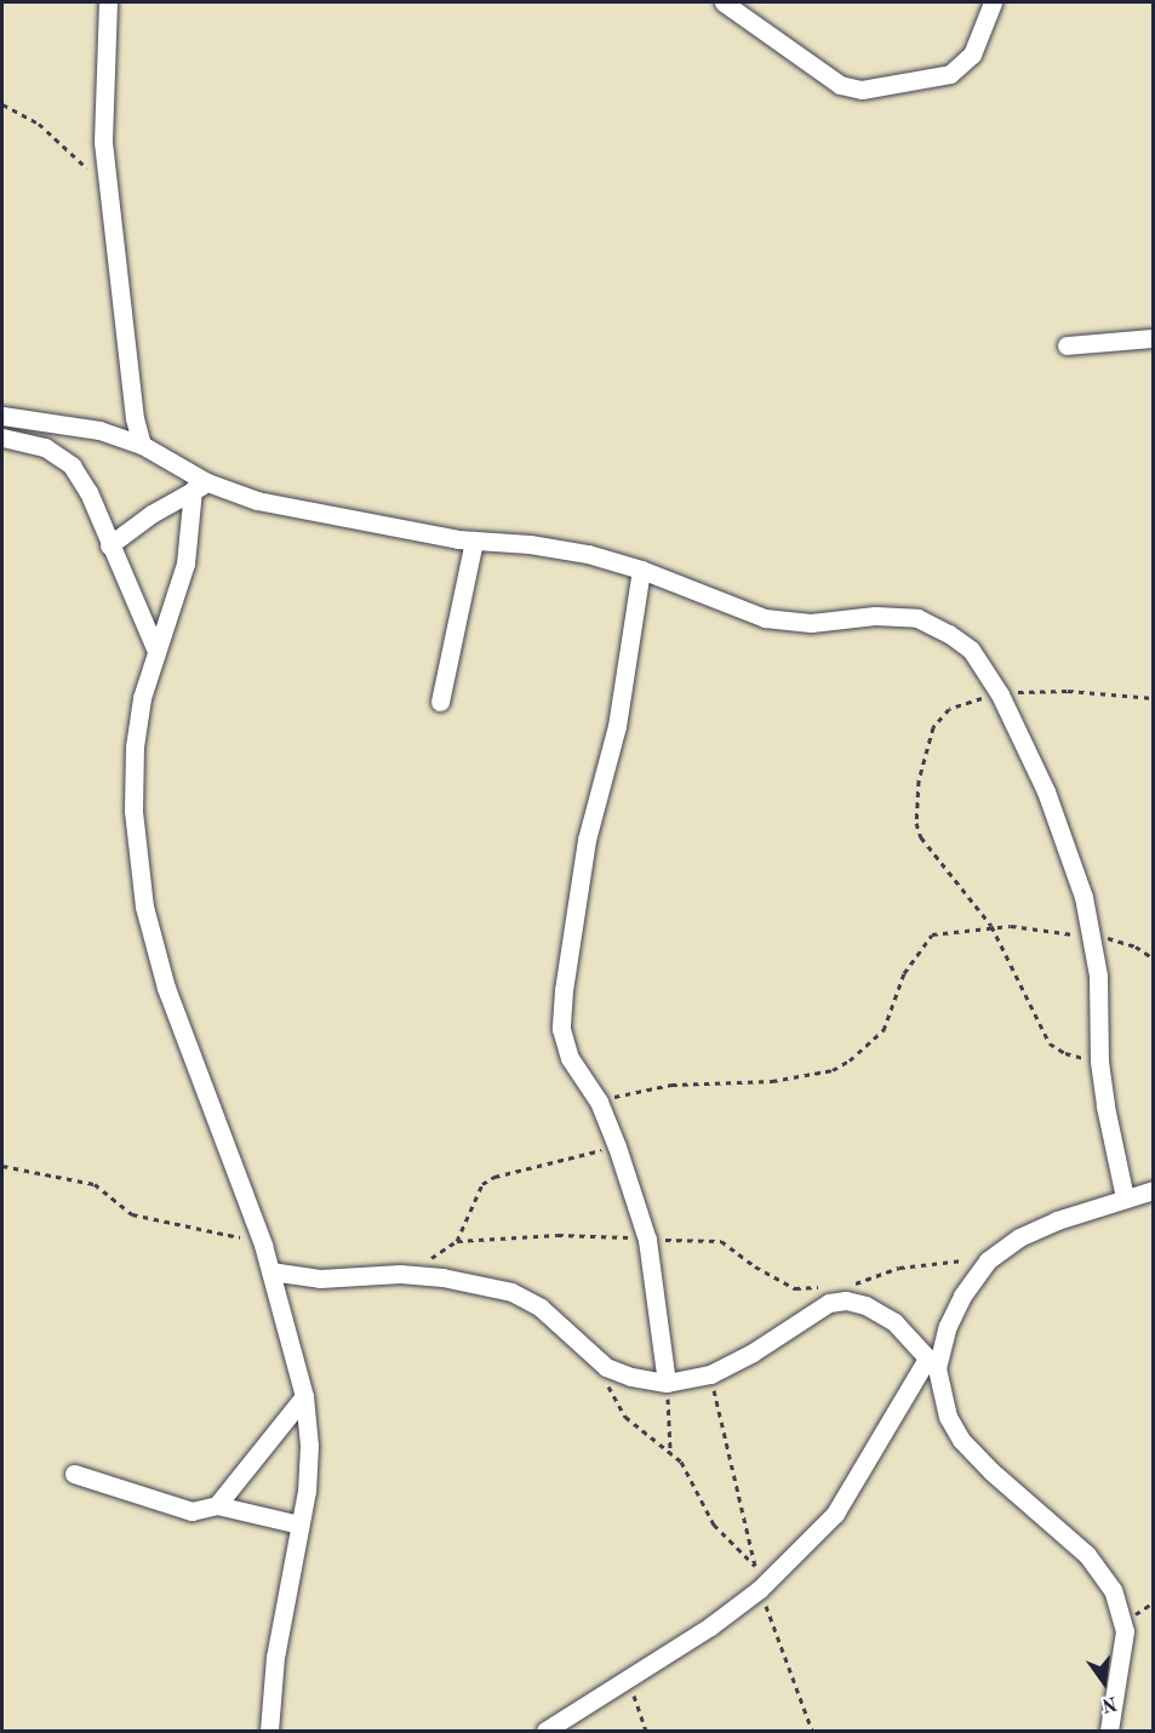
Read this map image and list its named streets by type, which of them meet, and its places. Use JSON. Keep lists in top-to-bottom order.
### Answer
{
  "north": "bottom"
}
